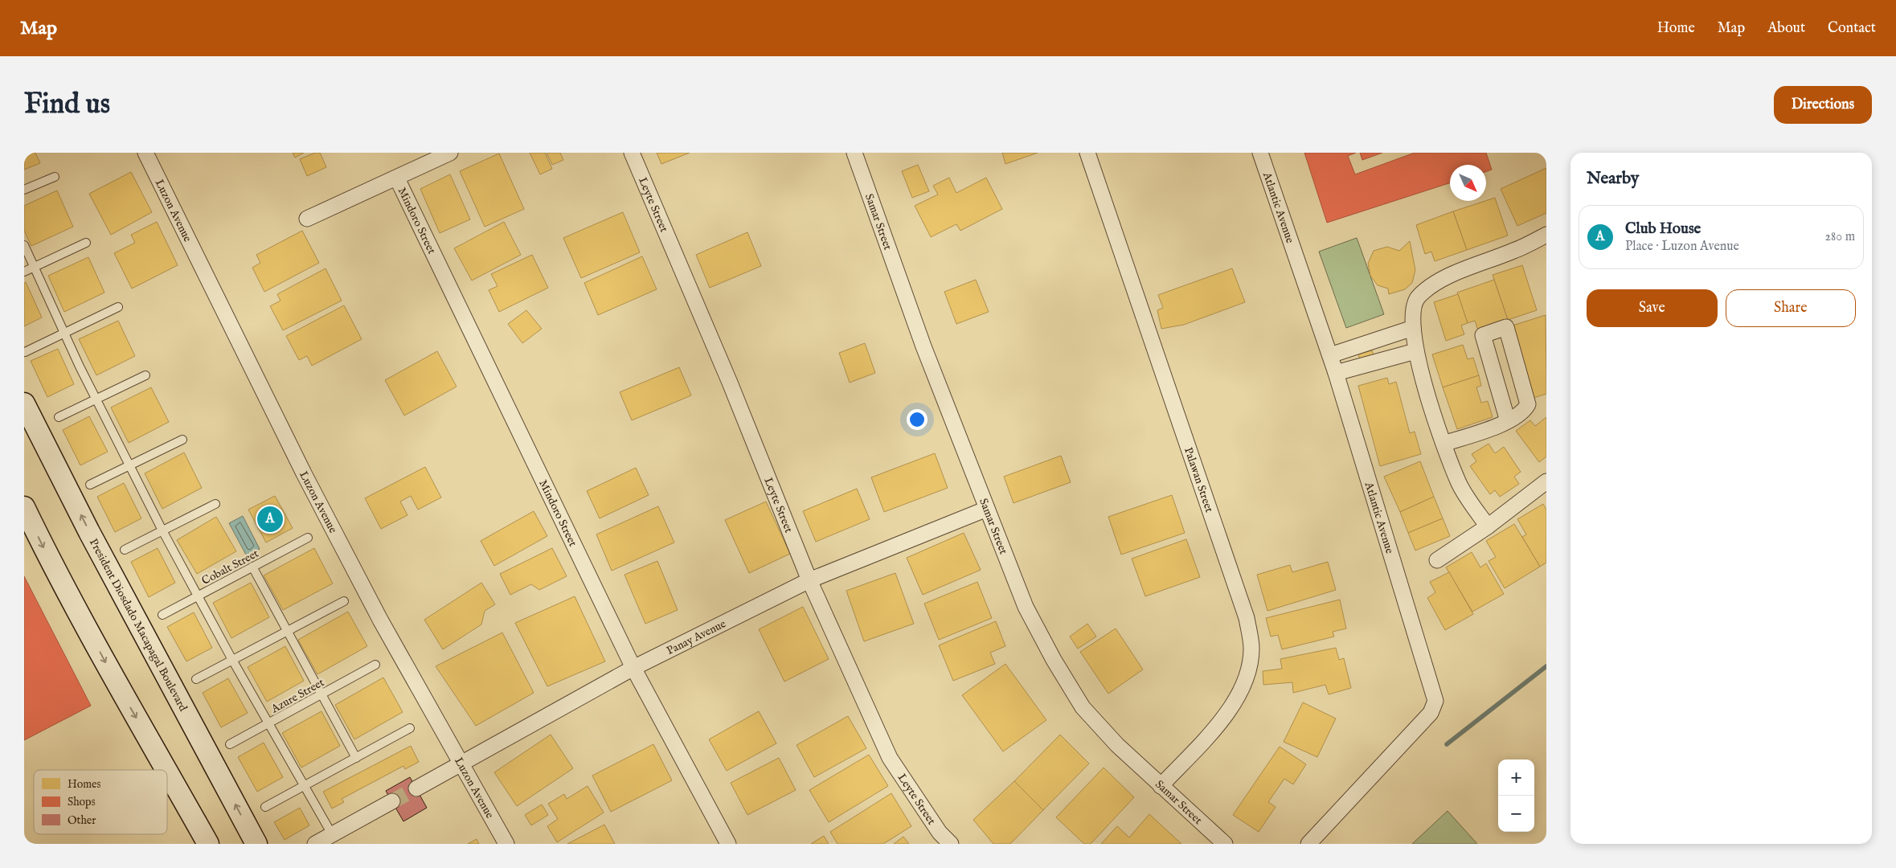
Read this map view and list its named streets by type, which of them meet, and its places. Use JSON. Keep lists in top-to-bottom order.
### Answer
{
  "streets": {
    "main road": ["President Diosdado Macapagal Boulevard"],
    "street": [
      "Leyte Street",
      "Atlantic Avenue",
      "Luzon Avenue",
      "Mindoro Street",
      "Samar Street",
      "Palawan Street",
      "Panay Avenue"
    ],
    "lane": ["Cobalt Street", "Azure Street"]
  },
  "crossings": [
    ["Leyte Street", "Panay Avenue"],
    ["Luzon Avenue", "Panay Avenue"],
    ["Mindoro Street", "Panay Avenue"],
    ["Samar Street", "Palawan Street"],
    ["Samar Street", "Panay Avenue"]
  ],
  "legend": ["Homes", "Shops", "Other"],
  "north": "bottom right",
  "page": {
    "header": "Map",
    "nav": [
      "Home",
      "Map",
      "About",
      "Contact"
    ],
    "buttons": [
      "Directions",
      ["Save", "Share"]
    ],
    "title": "Find us",
    "heading": "Nearby",
    "list": [
      {
        "mark": "A",
        "name": "Club House",
        "note": "Place · Luzon Avenue",
        "value": "280 m"
      }
    ],
    "pins": "A",
    "map_buttons": ["+", "−"]
  }
}
